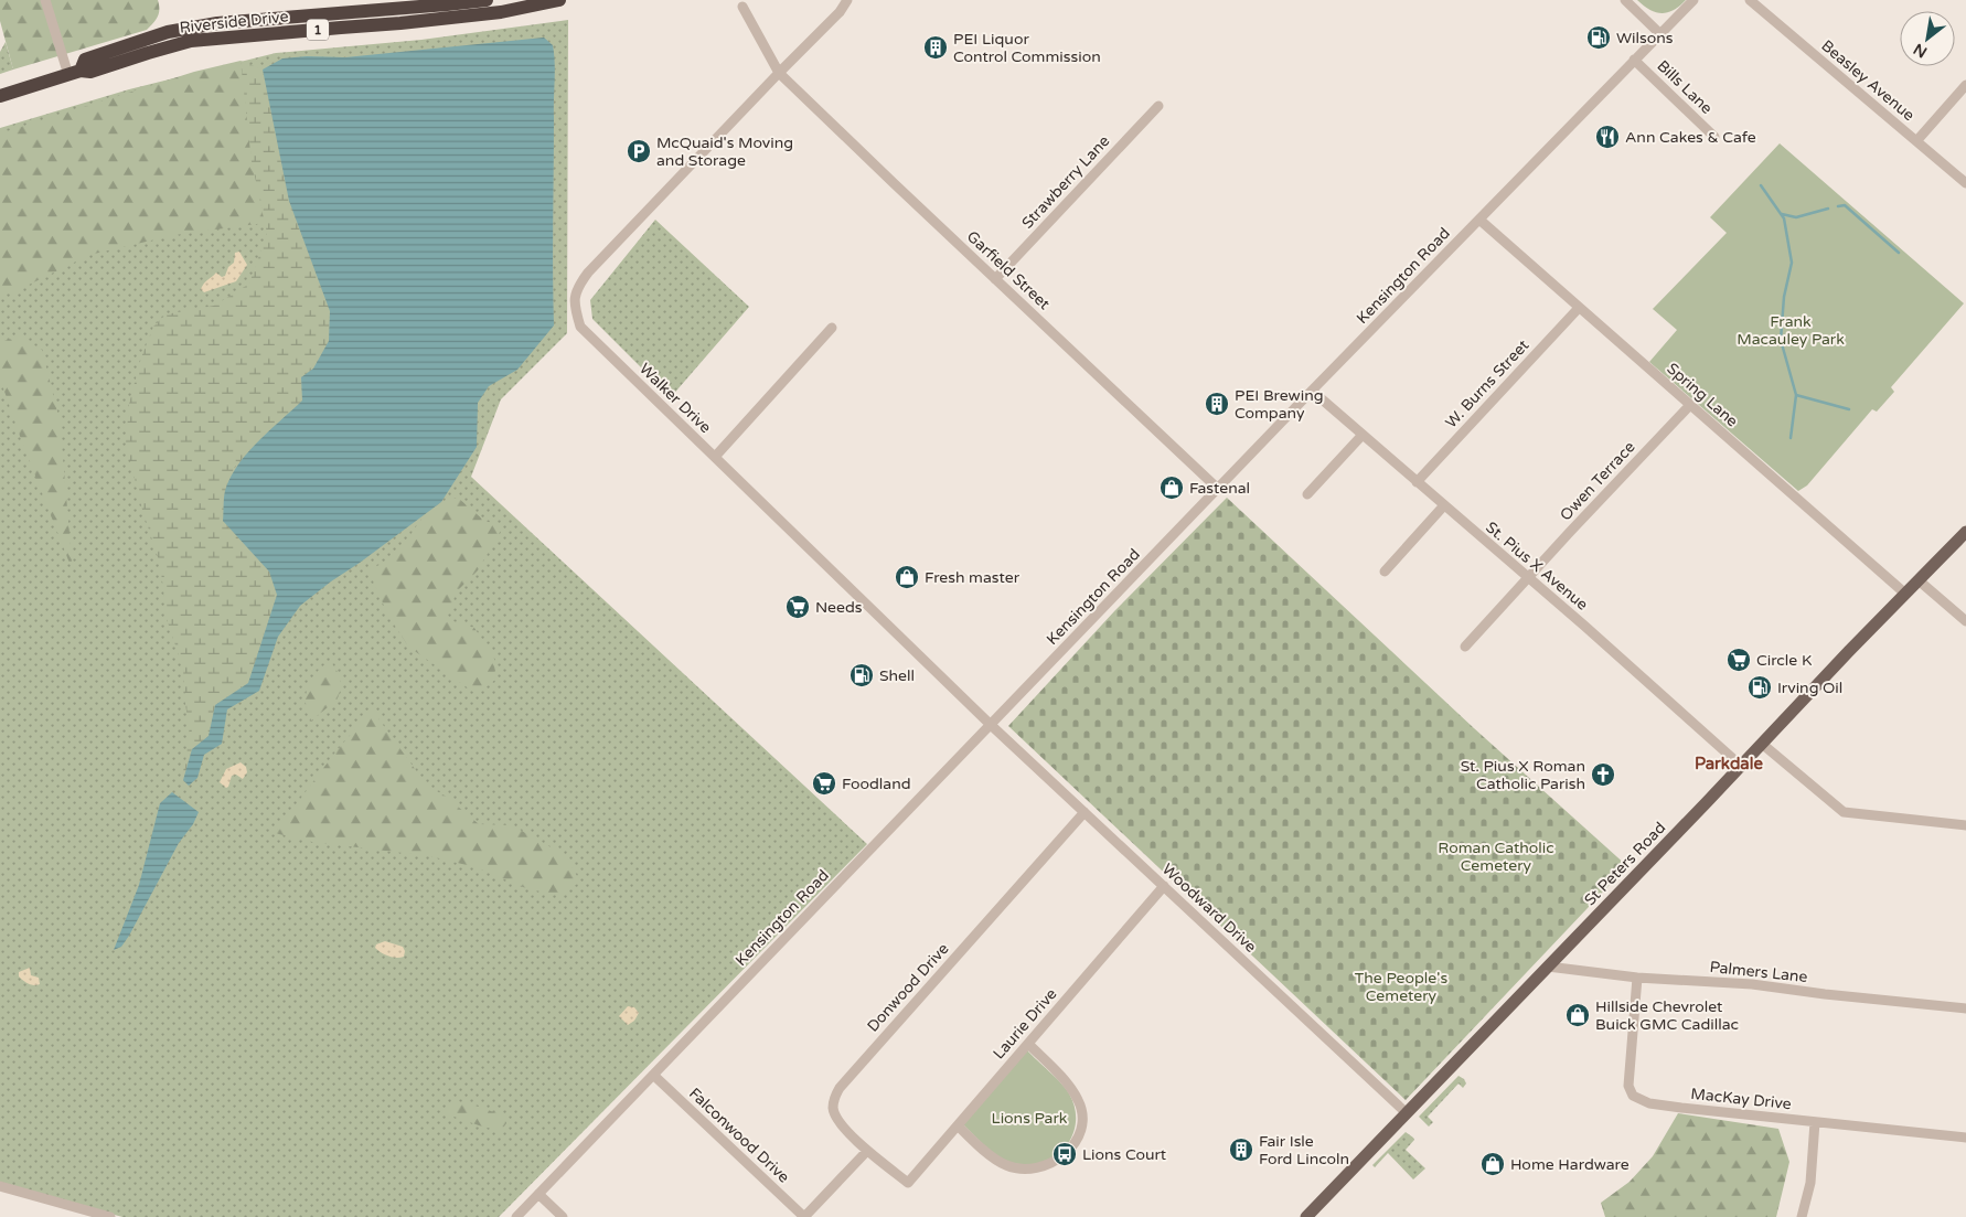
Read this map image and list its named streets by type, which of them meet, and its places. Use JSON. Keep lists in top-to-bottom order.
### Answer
{
  "streets": {
    "highway": ["Riverside Drive", "1"],
    "main road": ["St Peters Road"],
    "street": [
      "Beasley Avenue",
      "Bills Lane",
      "Strawberry Lane",
      "Garfield Street",
      "Kensington Road",
      "W. Burns Street",
      "Spring Lane",
      "Walker Drive",
      "Owen Terrace",
      "St. Pius X Avenue",
      "Woodward Drive",
      "Palmers Lane",
      "Donwood Drive",
      "Laurie Drive",
      "MacKay Drive",
      "Falconwood Drive"
    ]
  },
  "crossings": [
    ["Bills Lane", "Kensington Road"],
    ["Strawberry Lane", "Garfield Street"],
    ["Garfield Street", "Kensington Road"],
    ["Garfield Street", "Walker Drive"],
    ["Kensington Road", "Spring Lane"],
    ["Kensington Road", "Walker Drive"],
    ["Kensington Road", "St. Pius X Avenue"],
    ["Kensington Road", "Woodward Drive"],
    ["Kensington Road", "Falconwood Drive"],
    ["W. Burns Street", "Spring Lane"],
    ["W. Burns Street", "St. Pius X Avenue"],
    ["Spring Lane", "Owen Terrace"],
    ["Spring Lane", "St Peters Road"],
    ["Walker Drive", "Woodward Drive"],
    ["Owen Terrace", "St. Pius X Avenue"],
    ["St. Pius X Avenue", "St Peters Road"],
    ["St Peters Road", "Woodward Drive"],
    ["St Peters Road", "Palmers Lane"],
    ["Woodward Drive", "Donwood Drive"],
    ["Woodward Drive", "Laurie Drive"],
    ["Palmers Lane", "MacKay Drive"],
    ["Donwood Drive", "Laurie Drive"]
  ],
  "districts": ["Parkdale"],
  "parks": [
    "Frank Macauley Park",
    "Roman Catholic Cemetery",
    "The People's Cemetery",
    "Lions Park"
  ],
  "places": {
    "fuel station": ["Wilsons", "Shell", "Irving Oil"],
    "building": ["PEI Liquor Control Commission", "PEI Brewing Company", "Fair Isle Ford Lincoln"],
    "restaurant": ["Ann Cakes & Cafe"],
    "parking": ["McQuaid's Moving and Storage"],
    "shop": [
      "Fastenal",
      "Fresh master",
      "Hillside Chevrolet Buick GMC Cadillac",
      "Home Hardware"
    ],
    "supermarket": ["Needs", "Circle K", "Foodland"],
    "church": ["St. Pius X Roman Catholic Parish"],
    "bus stop": ["Lions Court"]
  },
  "north": "bottom left"
}
